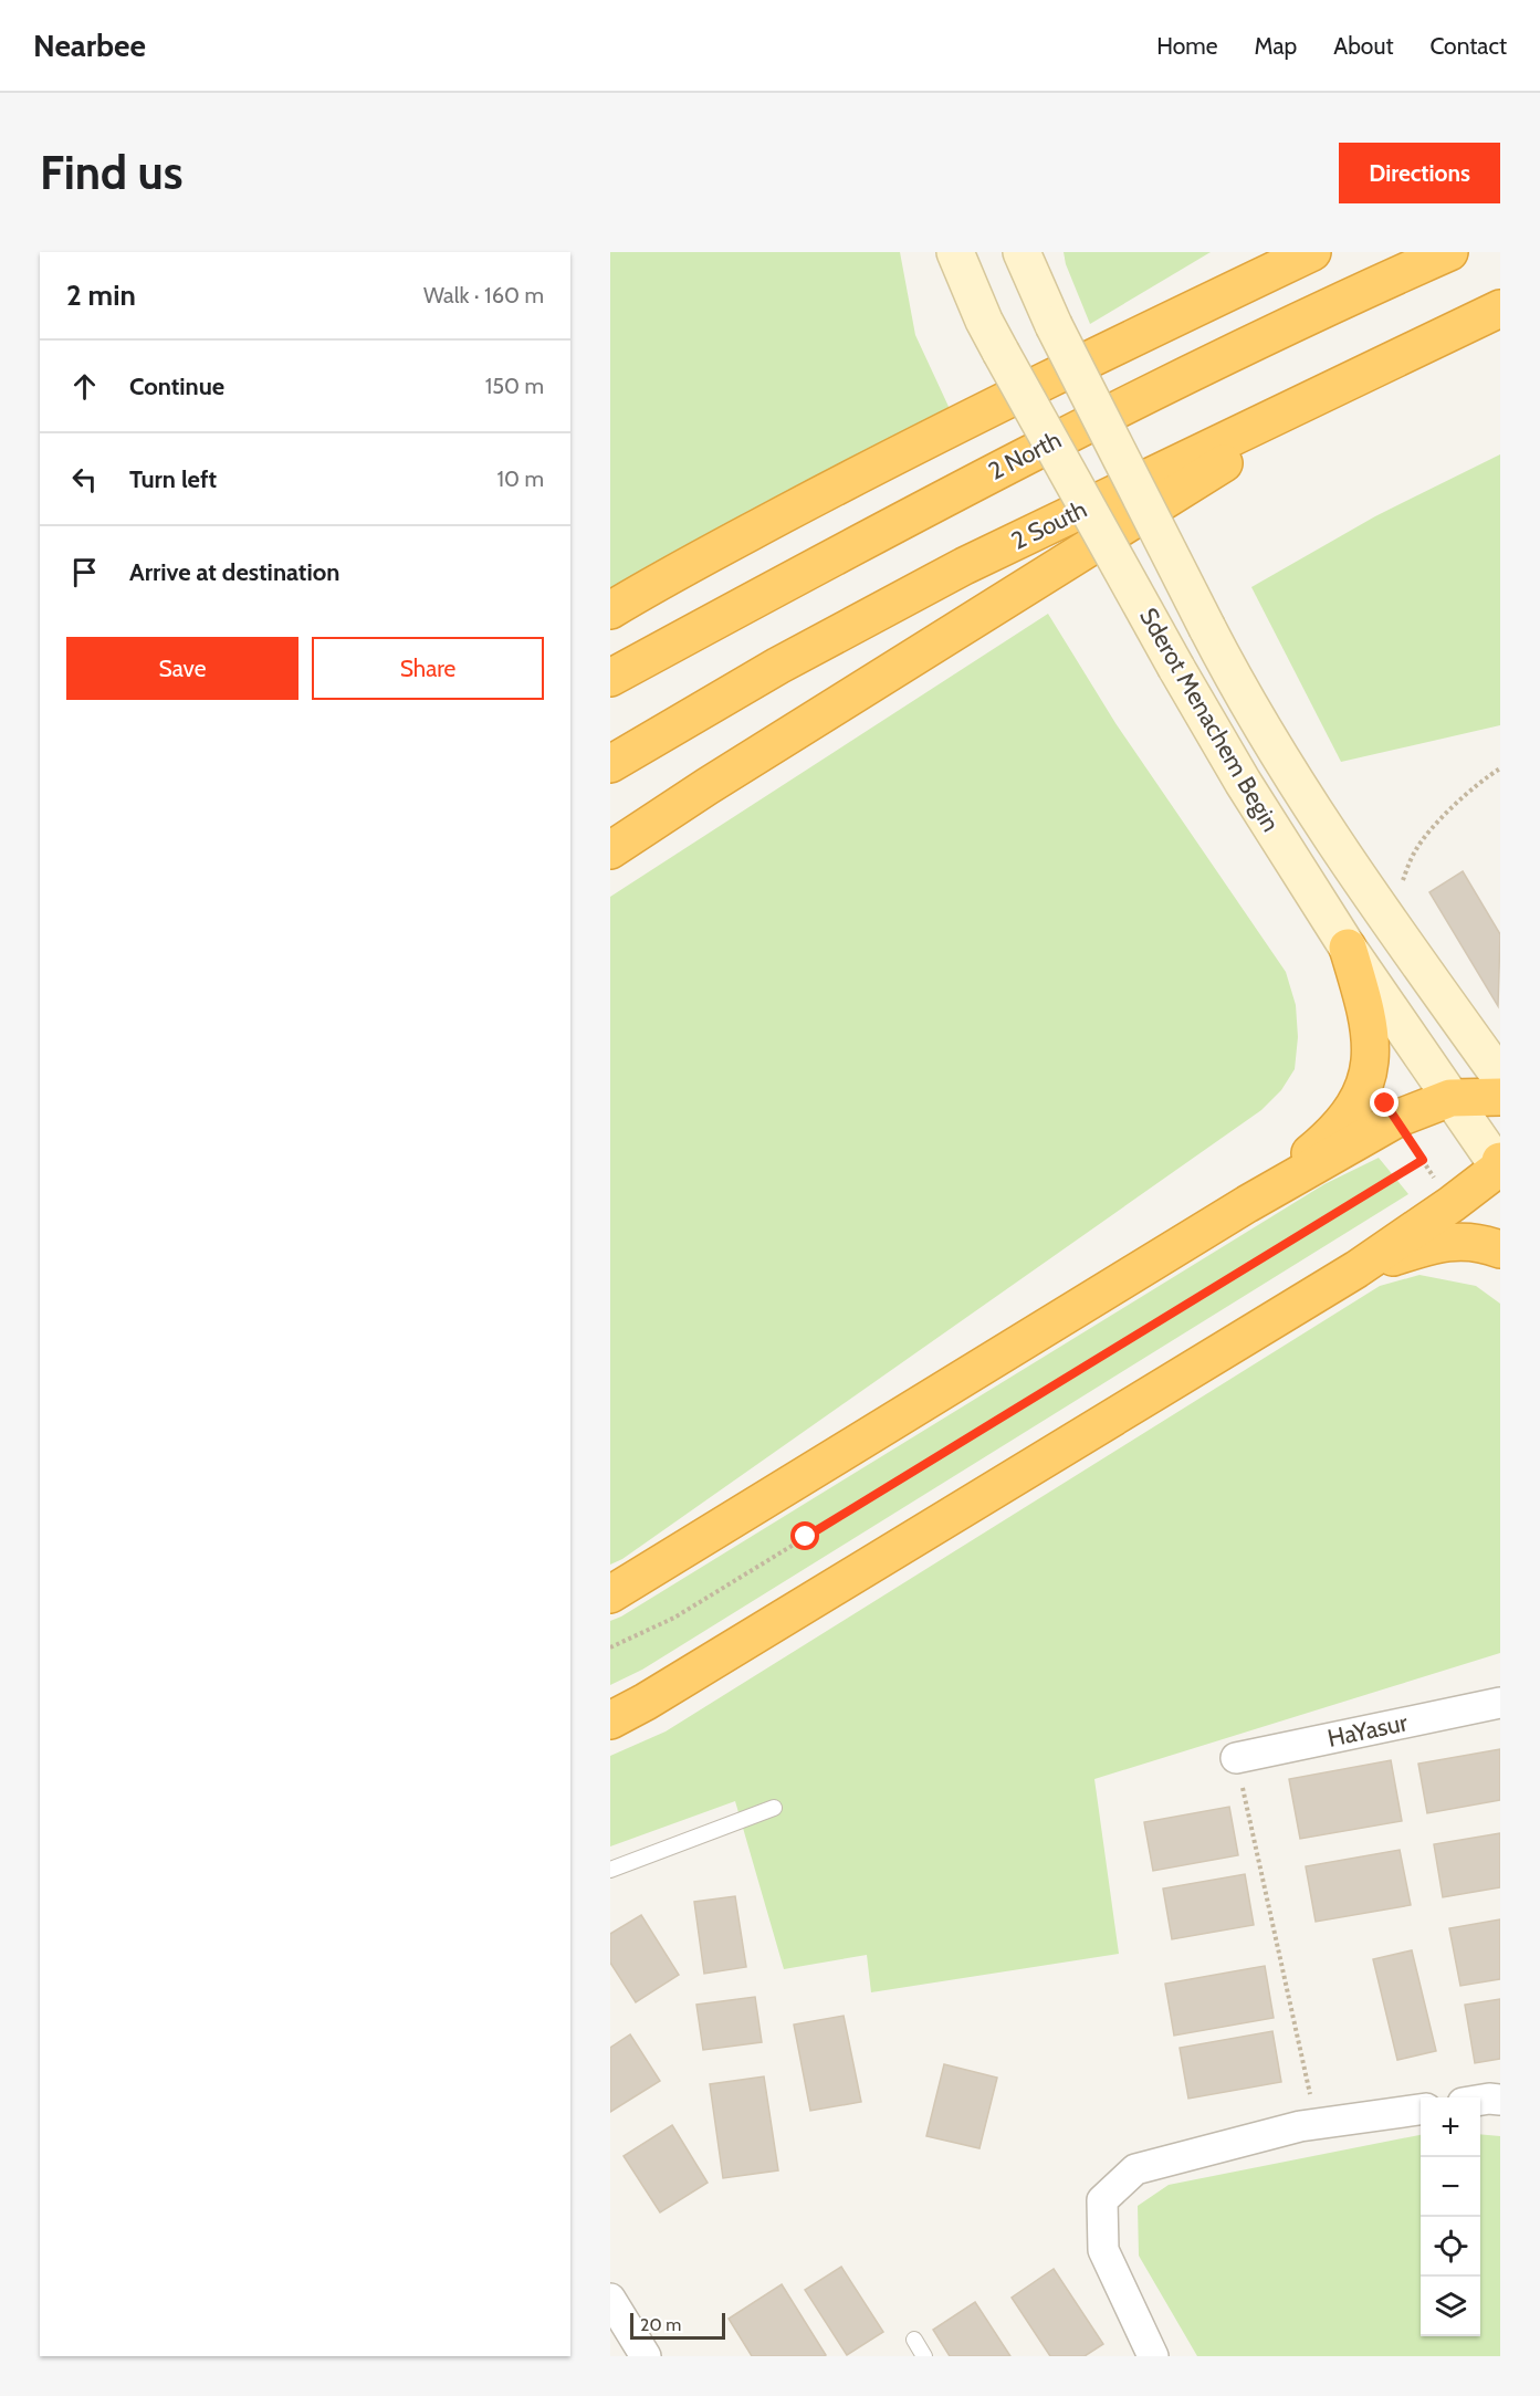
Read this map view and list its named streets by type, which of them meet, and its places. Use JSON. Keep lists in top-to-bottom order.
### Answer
{
  "streets": {
    "highway": ["2 North", "2 South"],
    "main road": ["Sderot Menachem Begin"],
    "street": ["HaYasur"]
  },
  "scale_bar": "20 m",
  "page": {
    "header": "Nearbee",
    "nav": [
      "Home",
      "Map",
      "About",
      "Contact"
    ],
    "buttons": [
      "Directions",
      ["Save", "Share"]
    ],
    "title": "Find us",
    "heading": ["2 min", "Walk · 160 m"],
    "list": [
      ["Continue", "150 m"],
      ["Turn left", "10 m"],
      "Arrive at destination"
    ],
    "map_buttons": ["+", "−"],
    "scale": "20 m"
  }
}
